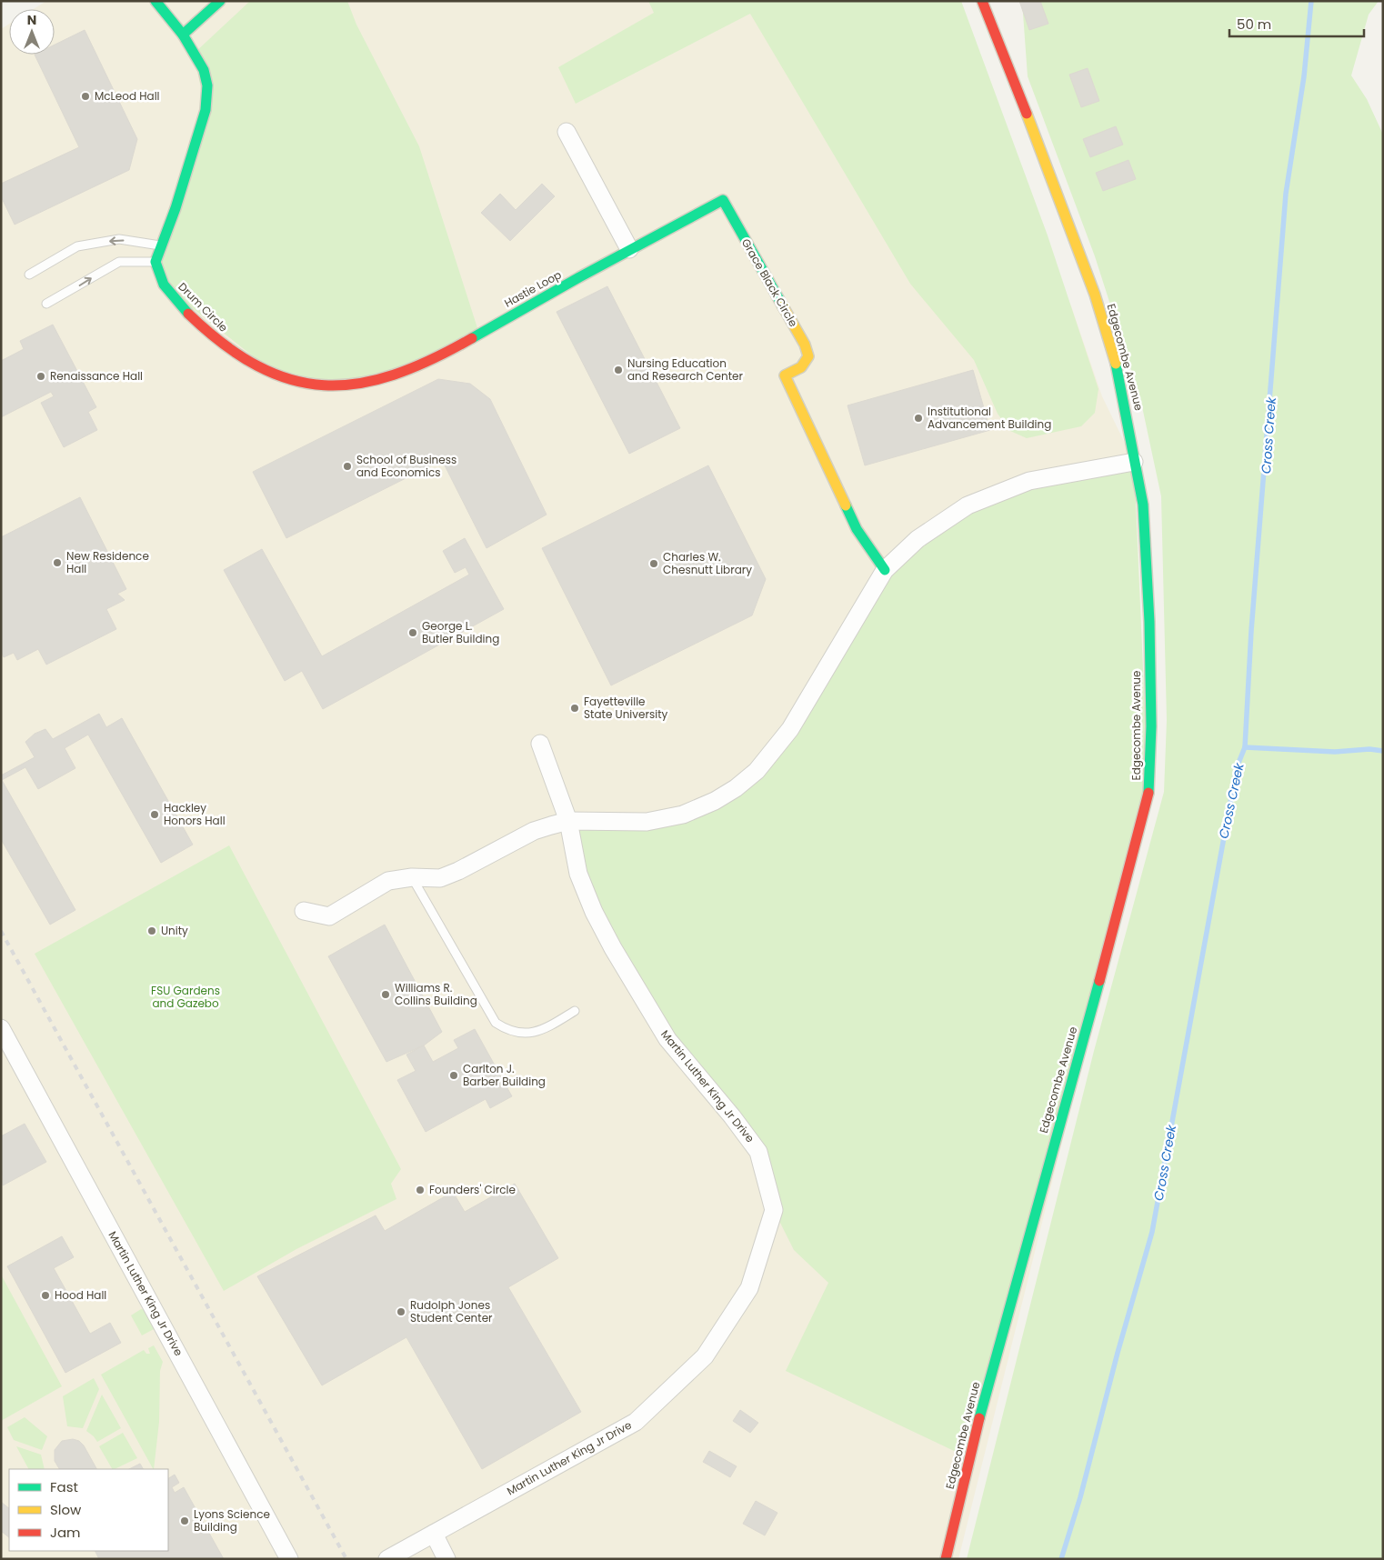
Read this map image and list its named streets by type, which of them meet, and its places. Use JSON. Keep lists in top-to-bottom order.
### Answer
{
  "streets": {
    "street": [
      "Grace Black Circle",
      "Hastie Loop",
      "Drum Circle",
      "Edgecombe Avenue",
      "Martin Luther King Jr Drive"
    ]
  },
  "crossings": [
    ["Grace Black Circle", "Hastie Loop"],
    ["Hastie Loop", "Drum Circle"]
  ],
  "water": ["Cross Creek"],
  "parks": ["FSU Gardens and Gazebo"],
  "places": [
    "McLeod Hall",
    "Nursing Education and Research Center",
    "Renaissance Hall",
    "Institutional Advancement Building",
    "School of Business and Economics",
    "New Residence Hall",
    "Charles W. Chesnutt Library",
    "George L. Butler Building",
    "Fayetteville State University",
    "Hackley Honors Hall",
    "Unity",
    "Williams R. Collins Building",
    "Carlton J. Barber Building",
    "Founders' Circle",
    "Hood Hall",
    "Rudolph Jones Student Center",
    "Lyons Science Building"
  ],
  "legend": ["Fast", "Slow", "Jam"],
  "scale_bar": "50 m",
  "north": "top"
}
